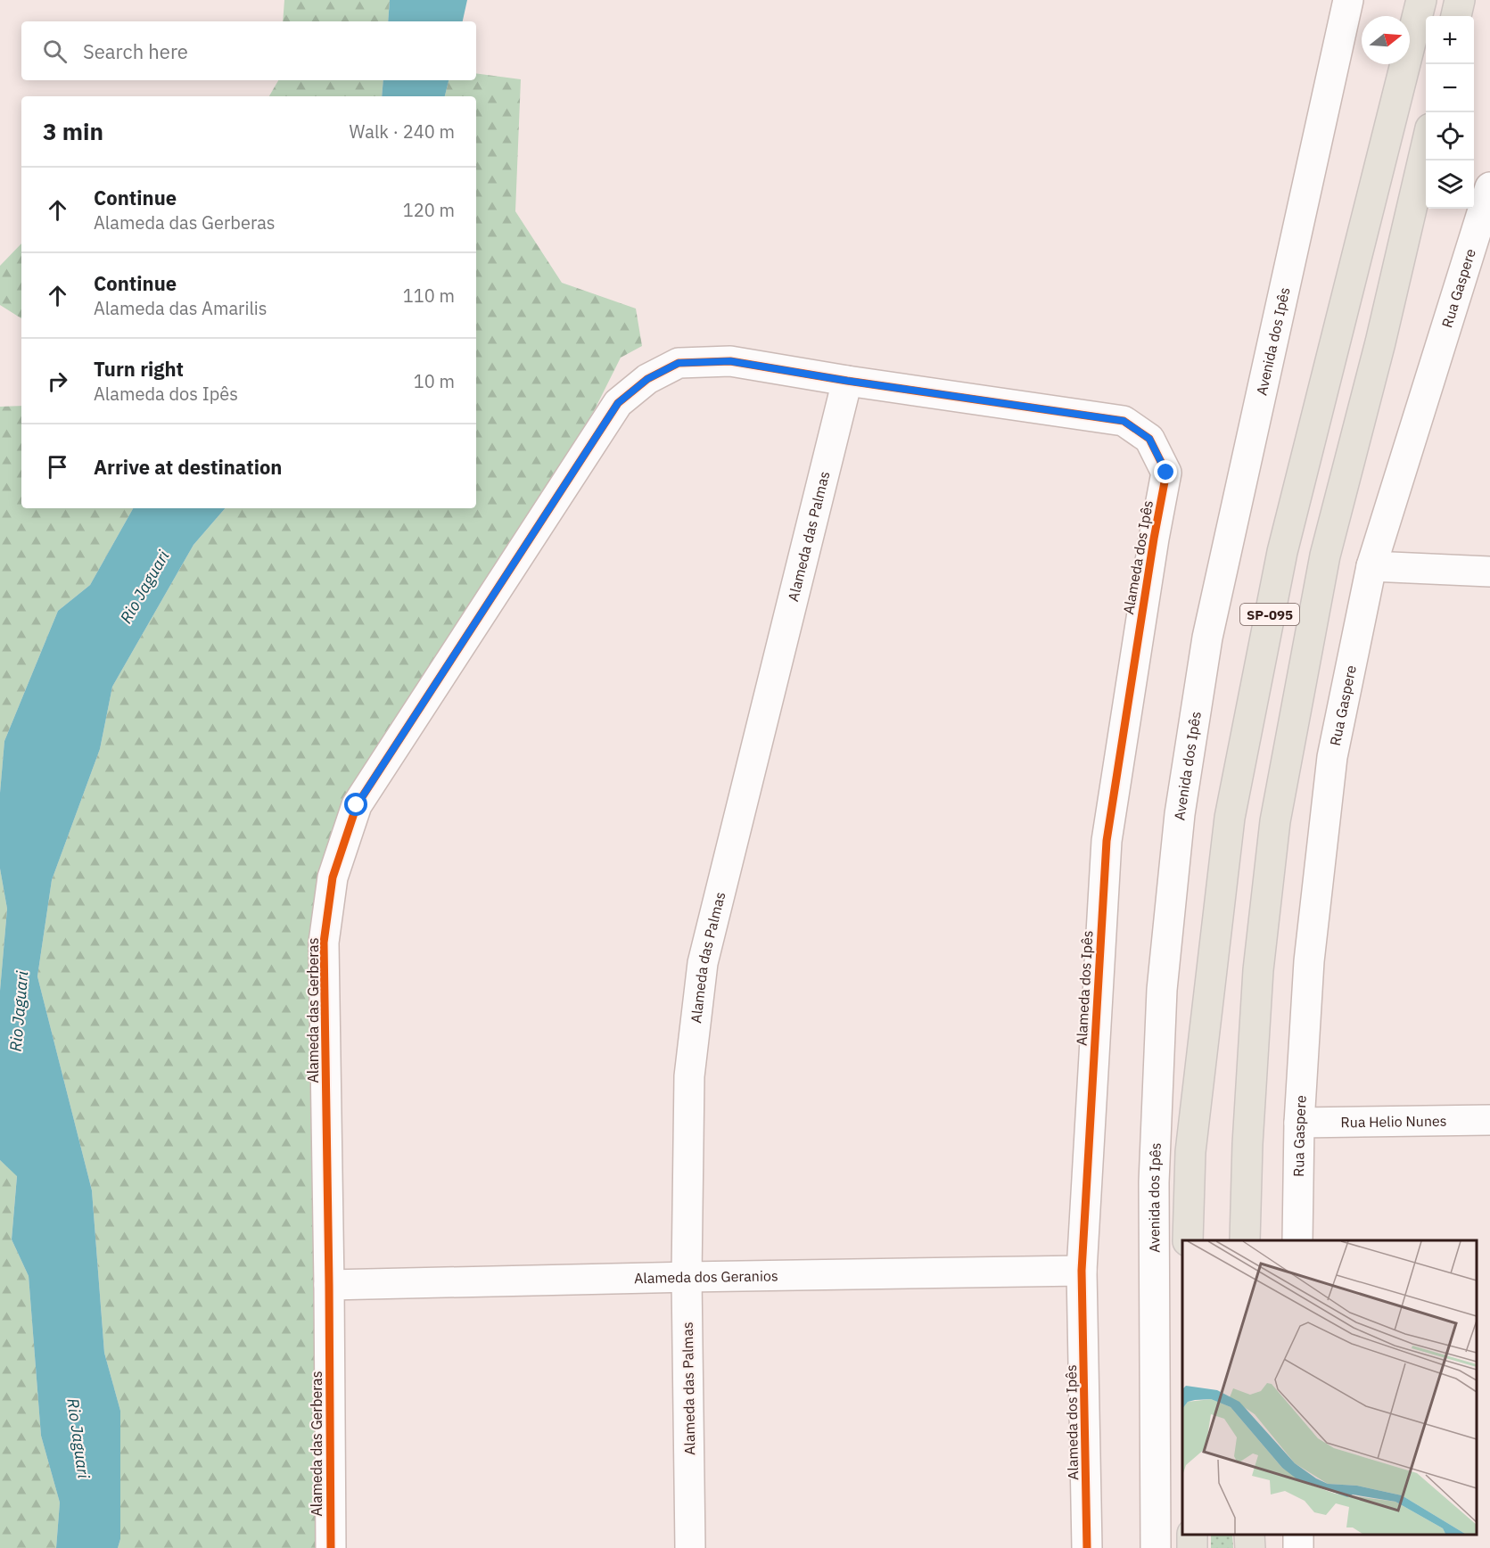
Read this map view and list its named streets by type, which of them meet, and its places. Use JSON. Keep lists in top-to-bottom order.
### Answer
{
  "streets": {
    "main road": ["SP-095"],
    "street": [
      "Rua Gaspere",
      "Avenida dos Ipês",
      "Alameda das Palmas",
      "Alameda dos Ipês",
      "Alameda das Gerberas",
      "Rua Helio Nunes",
      "Alameda dos Geranios"
    ]
  },
  "crossings": [
    ["Rua Gaspere", "Rua Helio Nunes"],
    ["Alameda das Palmas", "Alameda dos Ipês"],
    ["Alameda das Palmas", "Alameda das Gerberas"],
    ["Alameda das Palmas", "Alameda dos Geranios"],
    ["Alameda dos Ipês", "Alameda das Gerberas"],
    ["Alameda dos Ipês", "Alameda dos Geranios"],
    ["Alameda das Gerberas", "Alameda dos Geranios"]
  ],
  "water": ["Rio Jaguari"],
  "north": "right",
  "page": {
    "map_buttons": ["+", "−"],
    "search": "Search here",
    "heading": ["3 min", "Walk · 240 m"],
    "list": [
      ["Continue", "Alameda das Gerberas", "120 m"],
      ["Continue", "Alameda das Amarilis", "110 m"],
      ["Turn right", "Alameda dos Ipês", "10 m"],
      "Arrive at destination"
    ]
  }
}
